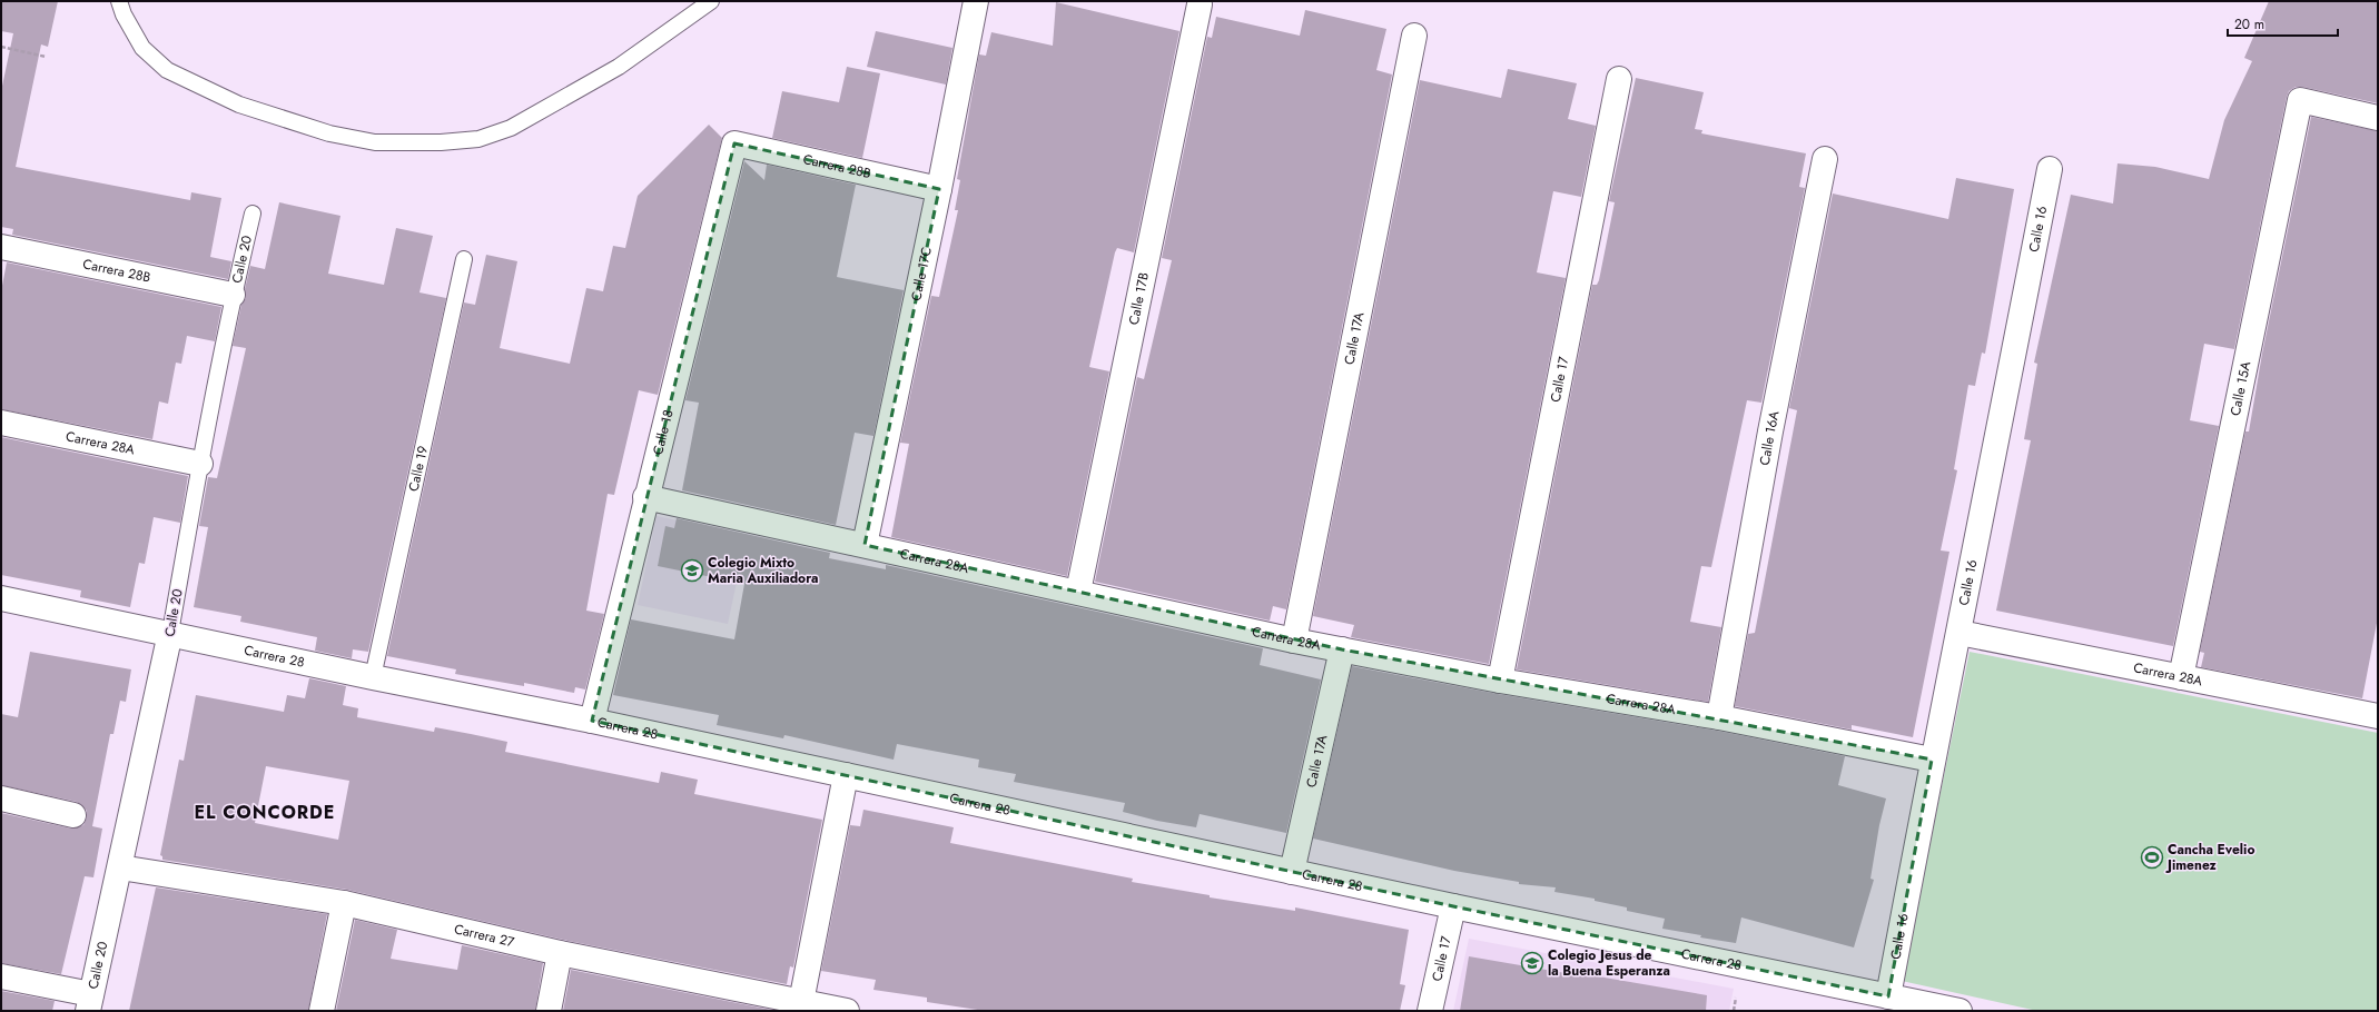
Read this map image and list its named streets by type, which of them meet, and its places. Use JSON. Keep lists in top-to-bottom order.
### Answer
{
  "streets": {
    "street": [
      "Carrera 28B",
      "Calle 16",
      "Calle 20",
      "Calle 17C",
      "Calle 17B",
      "Calle 17A",
      "Calle 17",
      "Calle 15A",
      "Calle 18",
      "Calle 16A",
      "Carrera 28A",
      "Carrera 28",
      "Carrera 27"
    ],
    "lane": ["Calle 19"]
  },
  "crossings": [
    ["Carrera 28B", "Calle 20"],
    ["Carrera 28B", "Calle 17C"],
    ["Carrera 28B", "Calle 18"],
    ["Calle 16", "Carrera 28A"],
    ["Calle 16", "Carrera 28"],
    ["Calle 20", "Carrera 28A"],
    ["Calle 20", "Carrera 28"],
    ["Calle 20", "Carrera 27"],
    ["Calle 17C", "Carrera 28A"],
    ["Calle 17B", "Carrera 28A"],
    ["Calle 17A", "Carrera 28A"],
    ["Calle 17A", "Carrera 28"],
    ["Calle 17", "Carrera 28A"],
    ["Calle 17", "Carrera 28"],
    ["Calle 15A", "Carrera 28A"],
    ["Calle 18", "Carrera 28A"],
    ["Calle 18", "Carrera 28"],
    ["Calle 16A", "Carrera 28A"],
    ["Calle 19", "Carrera 28"]
  ],
  "districts": ["EL CONCORDE"],
  "places": {
    "school or university": ["Colegio Mixto Maria Auxiliadora", "Colegio Jesus de la Buena Esperanza"],
    "sports": ["Cancha Evelio Jimenez"]
  },
  "scale_bar": "20 m"
}
